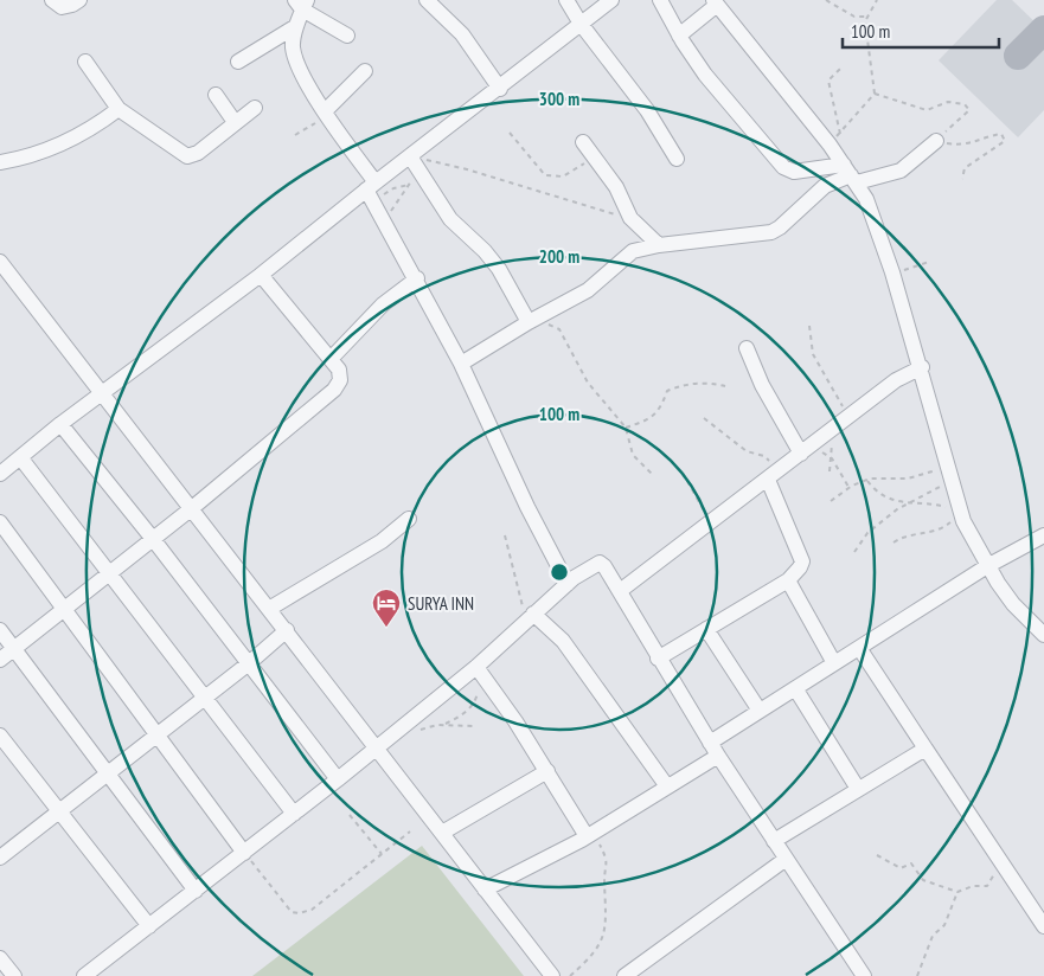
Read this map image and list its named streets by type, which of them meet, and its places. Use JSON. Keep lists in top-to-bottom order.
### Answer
{
  "places": {
    "hotel": ["SURYA INN"]
  },
  "scale_bar": "100 m",
  "rings": ["300 m", "200 m", "100 m"]
}
